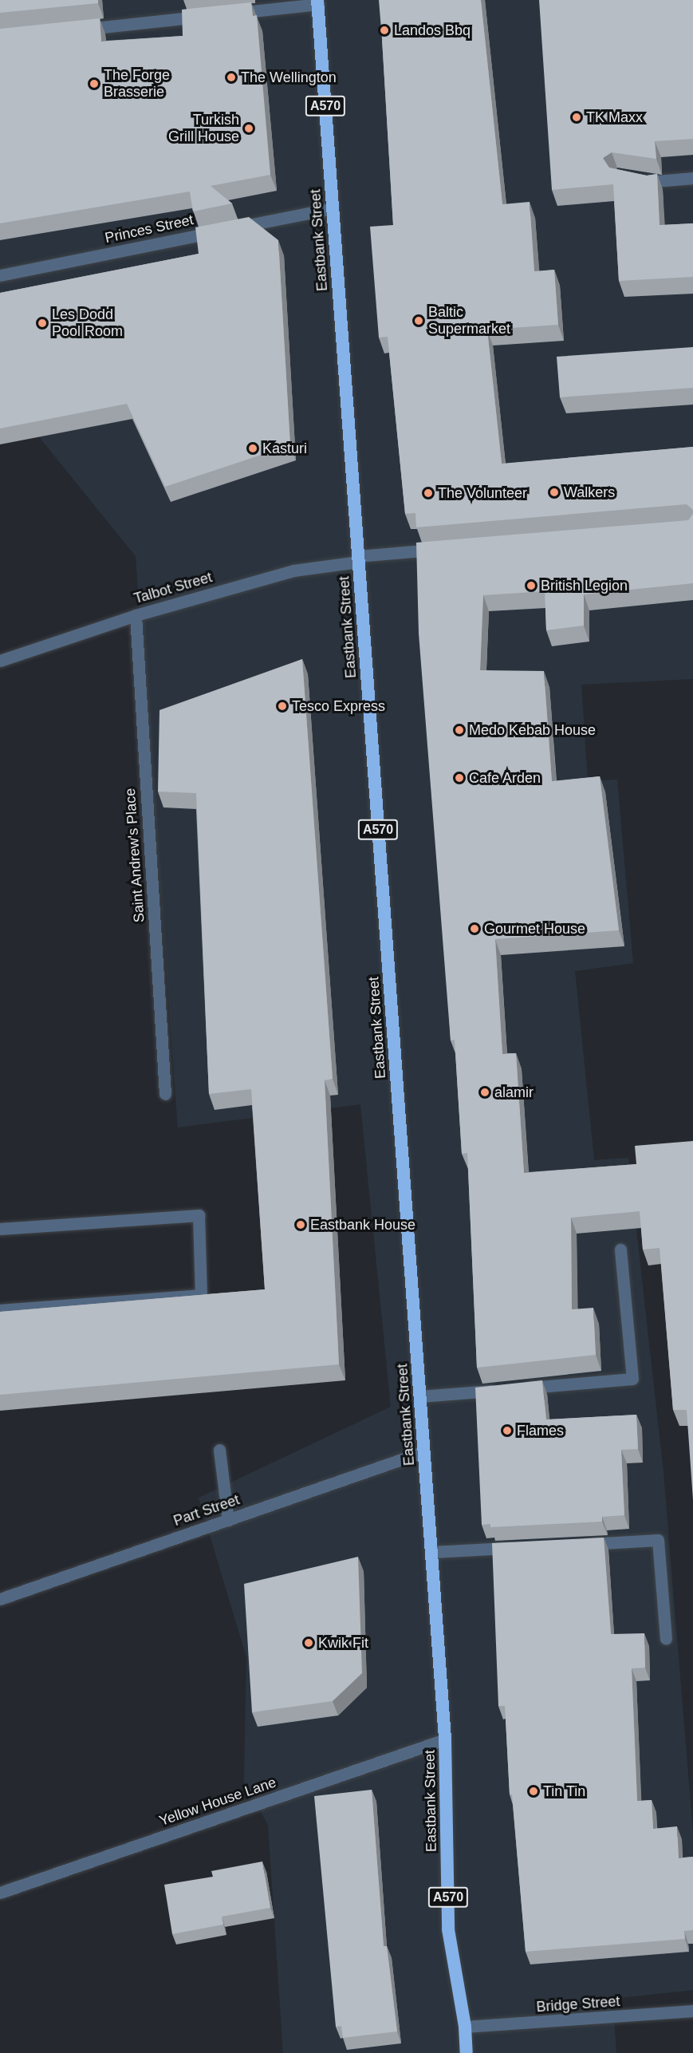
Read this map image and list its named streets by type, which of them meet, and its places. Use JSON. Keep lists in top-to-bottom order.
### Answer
{
  "streets": {
    "highway": ["A570", "Eastbank Street"],
    "street": [
      "Princes Street",
      "Talbot Street",
      "Saint Andrew's Place",
      "Part Street",
      "Yellow House Lane",
      "Bridge Street"
    ]
  },
  "crossings": [
    ["Princes Street", "Eastbank Street"],
    ["Eastbank Street", "Talbot Street"],
    ["Eastbank Street", "Part Street"],
    ["Eastbank Street", "Yellow House Lane"],
    ["Eastbank Street", "Bridge Street"],
    ["Talbot Street", "Saint Andrew's Place"]
  ],
  "places": [
    "Landos Bbq",
    "The Wellington",
    "The Forge Brasserie",
    "TK Maxx",
    "Turkish Grill House",
    "Baltic Supermarket",
    "Les Dodd Pool Room",
    "Kasturi",
    "Walkers",
    "The Volunteer",
    "British Legion",
    "Tesco Express",
    "Medo Kebab House",
    "Cafe Arden",
    "Gourmet House",
    "alamir",
    "Eastbank House",
    "Flames",
    "Kwik Fit",
    "Tin Tin"
  ]
}
